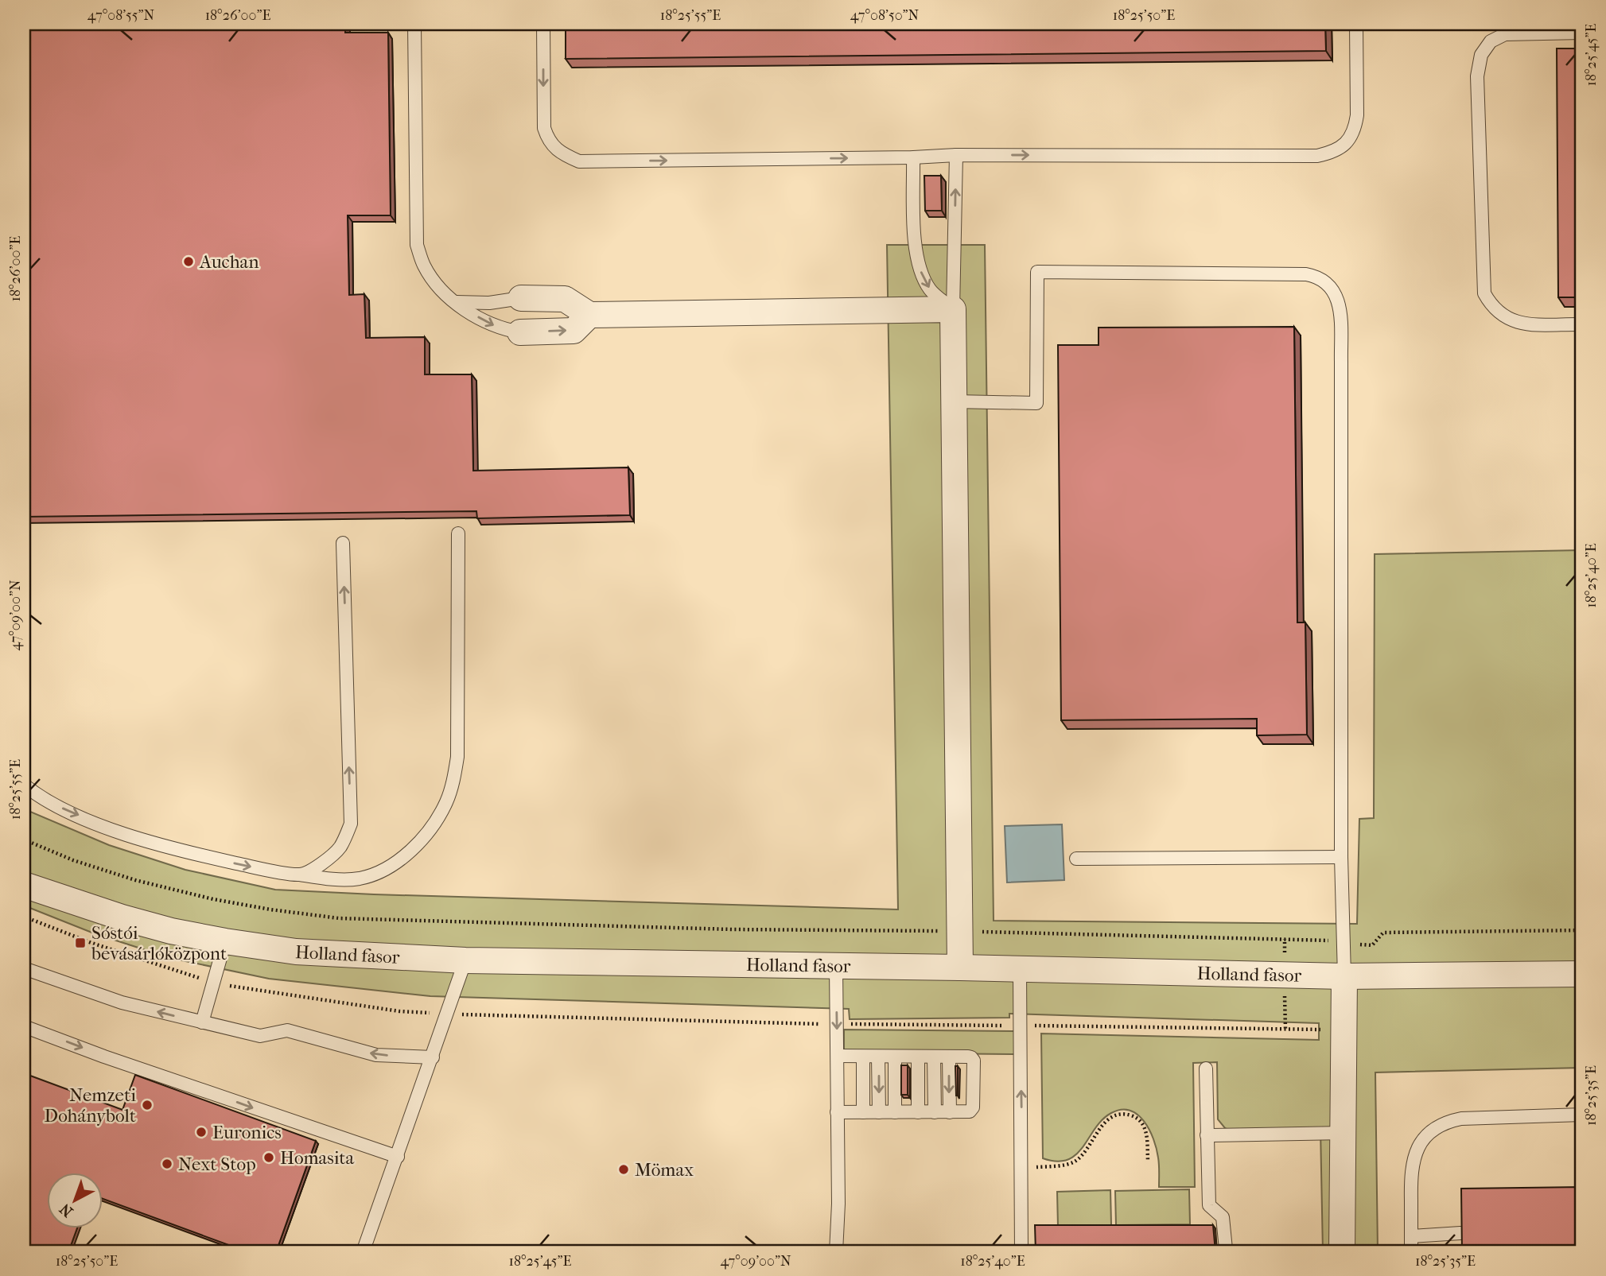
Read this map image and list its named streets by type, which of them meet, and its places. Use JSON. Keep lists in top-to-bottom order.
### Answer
{
  "streets": {
    "street": ["Holland fasor"]
  },
  "places": {
    "other": [
      "Auchan",
      "Nemzeti Dohánybolt",
      "Euronics",
      "Homasita",
      "Next Stop",
      "Mömax"
    ],
    "transit": ["Sóstói bevásárlóközpont"]
  },
  "north": "bottom left",
  "coordinates": [
    "47°08'55\"N",
    "18°26'00\"E",
    "18°25'55\"E",
    "47°08'50\"N",
    "18°25'50\"E",
    "18°25'45\"E",
    "18°25'40\"E",
    "47°09'00\"N",
    "18°25'35\"E"
  ]
}
